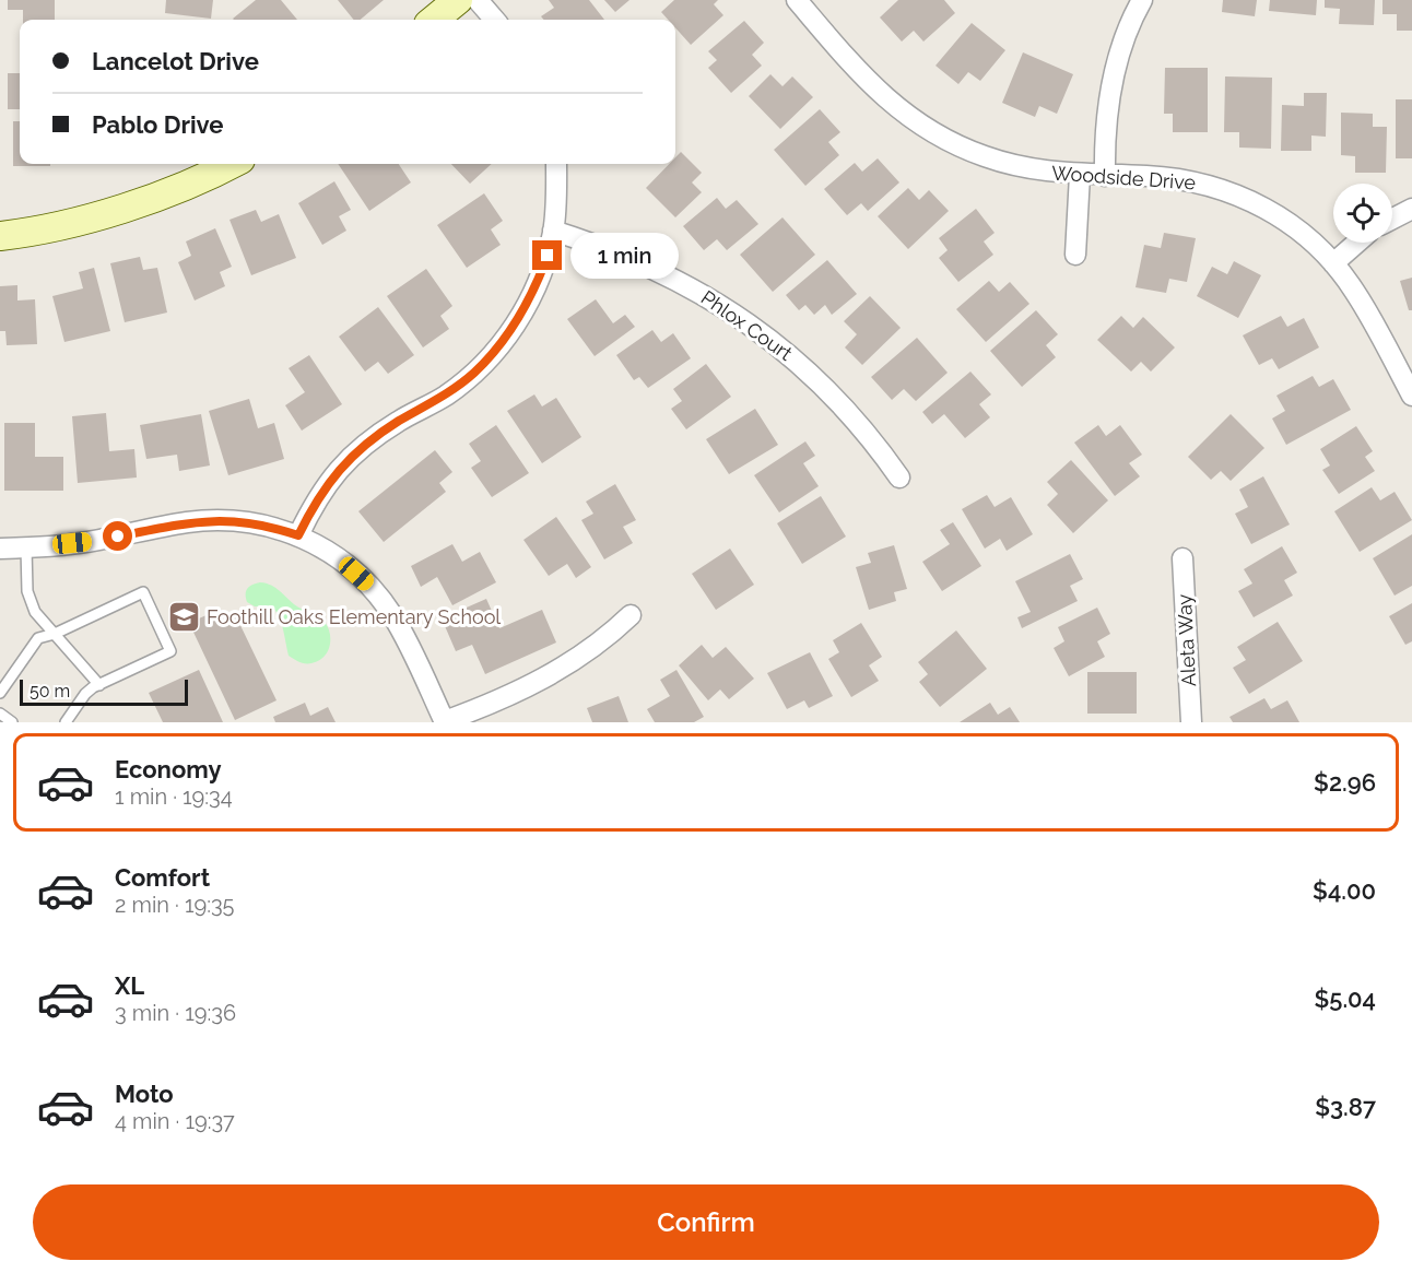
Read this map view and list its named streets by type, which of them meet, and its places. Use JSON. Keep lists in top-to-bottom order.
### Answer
{
  "streets": {
    "street": ["Woodside Drive", "Phlox Court", "Aleta Way"]
  },
  "places": {
    "school or university": ["Foothill Oaks Elementary School"]
  },
  "scale_bar": "50 m",
  "page": {
    "banner": ["Lancelot Drive", "Pablo Drive"],
    "bubble": "1 min",
    "scale": "50 m",
    "list": [
      {
        "name": "Economy",
        "note": "1 min · 19:34",
        "value": "$2.96"
      },
      {
        "name": "Comfort",
        "note": "2 min · 19:35",
        "value": "$4.00"
      },
      {
        "name": "XL",
        "note": "3 min · 19:36",
        "value": "$5.04"
      },
      {
        "name": "Moto",
        "note": "4 min · 19:37",
        "value": "$3.87"
      }
    ],
    "buttons": "Confirm"
  }
}
